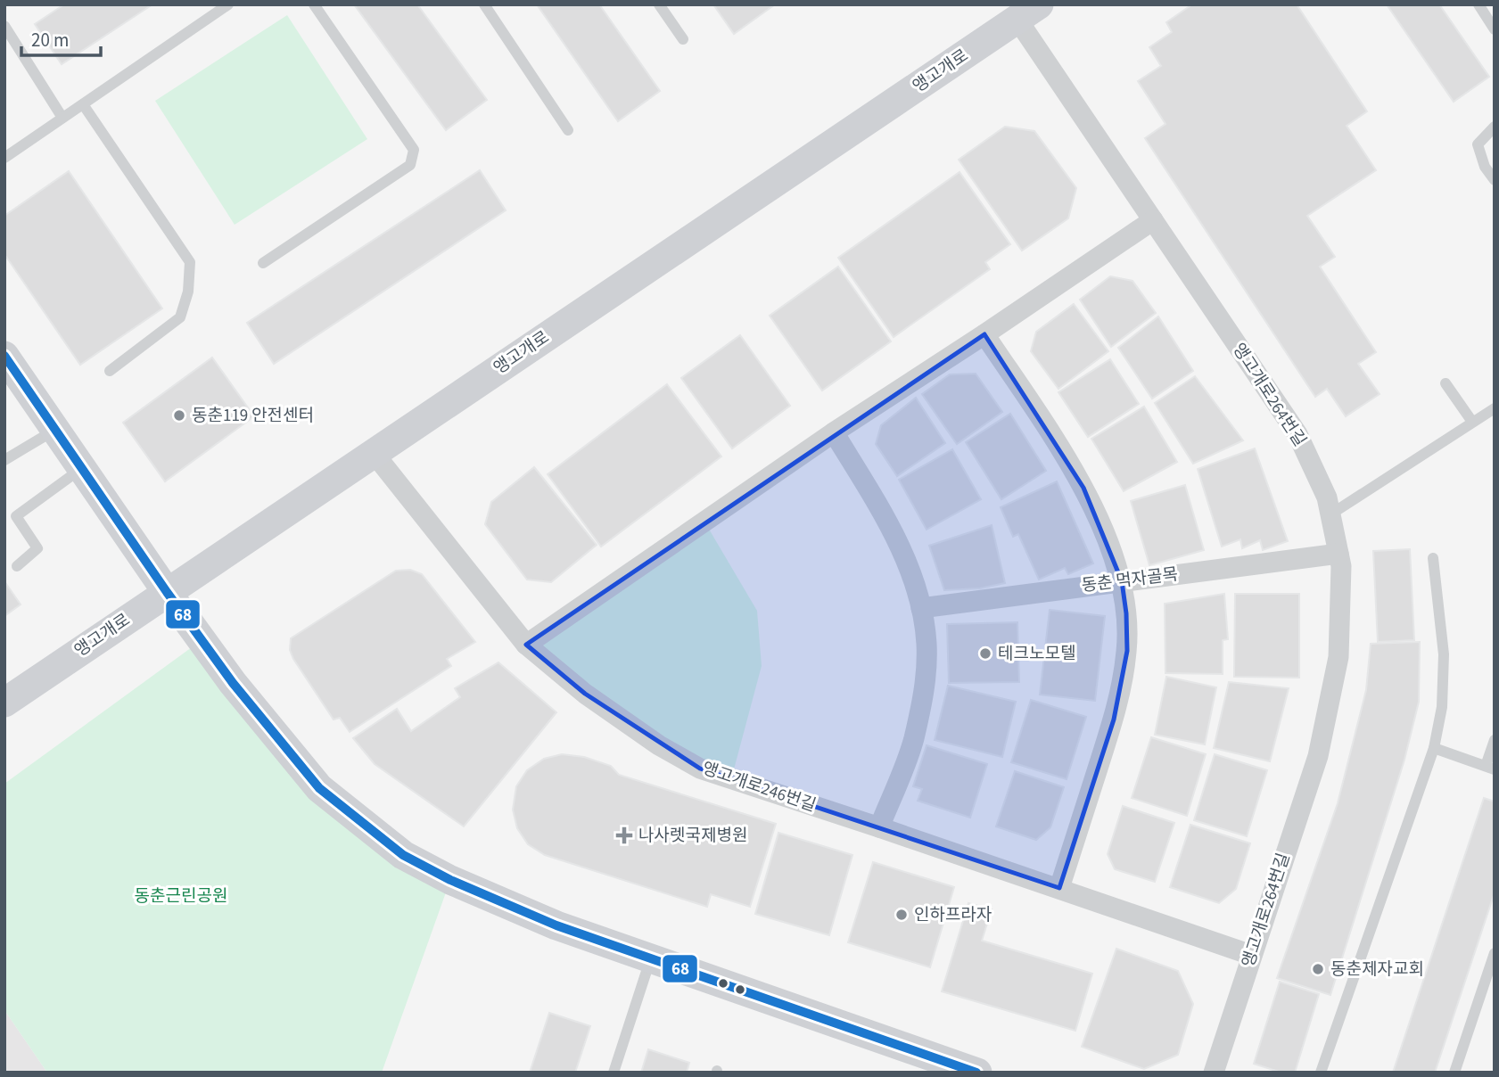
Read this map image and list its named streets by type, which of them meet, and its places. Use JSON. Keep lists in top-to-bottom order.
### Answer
{
  "streets": {
    "main road": ["앵고개로"],
    "street": ["앵고개로264번길", "동춘 먹자골목", "앵고개로246번길"]
  },
  "crossings": [
    ["앵고개로", "앵고개로264번길"],
    ["앵고개로", "앵고개로246번길"],
    ["앵고개로264번길", "동춘 먹자골목"],
    ["앵고개로264번길", "앵고개로246번길"]
  ],
  "parks": ["동춘근린공원"],
  "places": {
    "other": [
      "동춘119 안전센터",
      "테크노모텔",
      "인하프라자",
      "동춘제자교회"
    ],
    "health": ["나사렛국제병원"]
  },
  "lines": ["transit line 68"],
  "scale_bar": "20 m"
}
